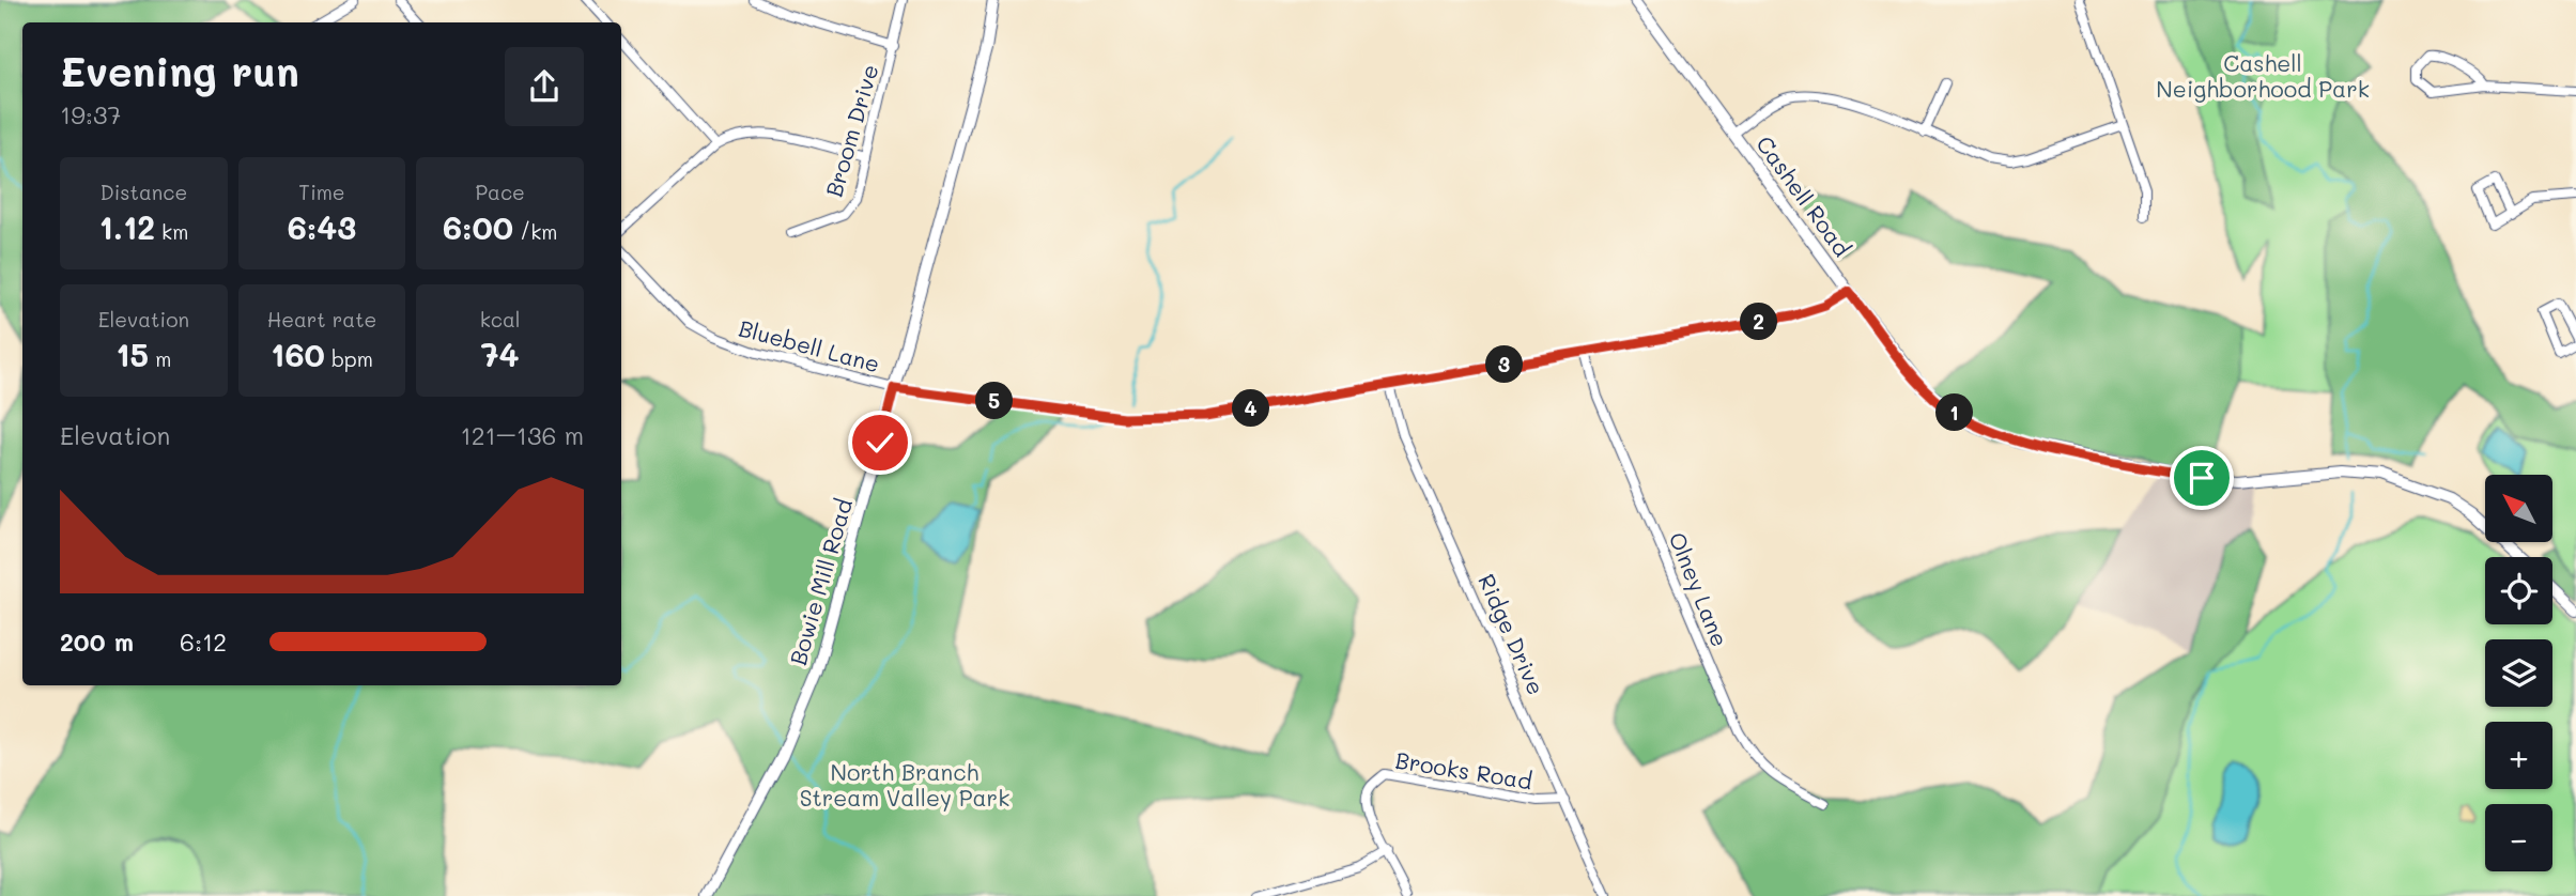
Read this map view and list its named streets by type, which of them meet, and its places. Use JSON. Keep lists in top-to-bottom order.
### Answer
{
  "streets": {
    "street": [
      "Broom Drive",
      "Cashell Road",
      "Bluebell Lane",
      "Bowie Mill Road",
      "Olney Lane",
      "Ridge Drive",
      "Brooks Road"
    ]
  },
  "crossings": [
    ["Cashell Road", "Bluebell Lane"],
    ["Bluebell Lane", "Bowie Mill Road"],
    ["Bluebell Lane", "Olney Lane"],
    ["Bluebell Lane", "Ridge Drive"],
    ["Ridge Drive", "Brooks Road"]
  ],
  "parks": ["Cashell Neighborhood Park", "North Branch Stream Valley Park"],
  "north": "top left",
  "page": {
    "heading": ["Evening run", "19:37"],
    "stats": [
      ["Distance", "1.12 km"],
      ["Time", "6:43"],
      ["Pace", "6:00 /km"],
      ["Elevation", "15 m"],
      ["Heart rate", "160 bpm"],
      ["kcal", "74"]
    ],
    "pins": [
      "2",
      "3",
      "5",
      "4",
      "1"
    ],
    "chart": ["Elevation", "121–136 m"],
    "map_buttons": ["+", "−"],
    "list": [
      {
        "name": "200 m",
        "note": "6:12"
      }
    ]
  }
}
